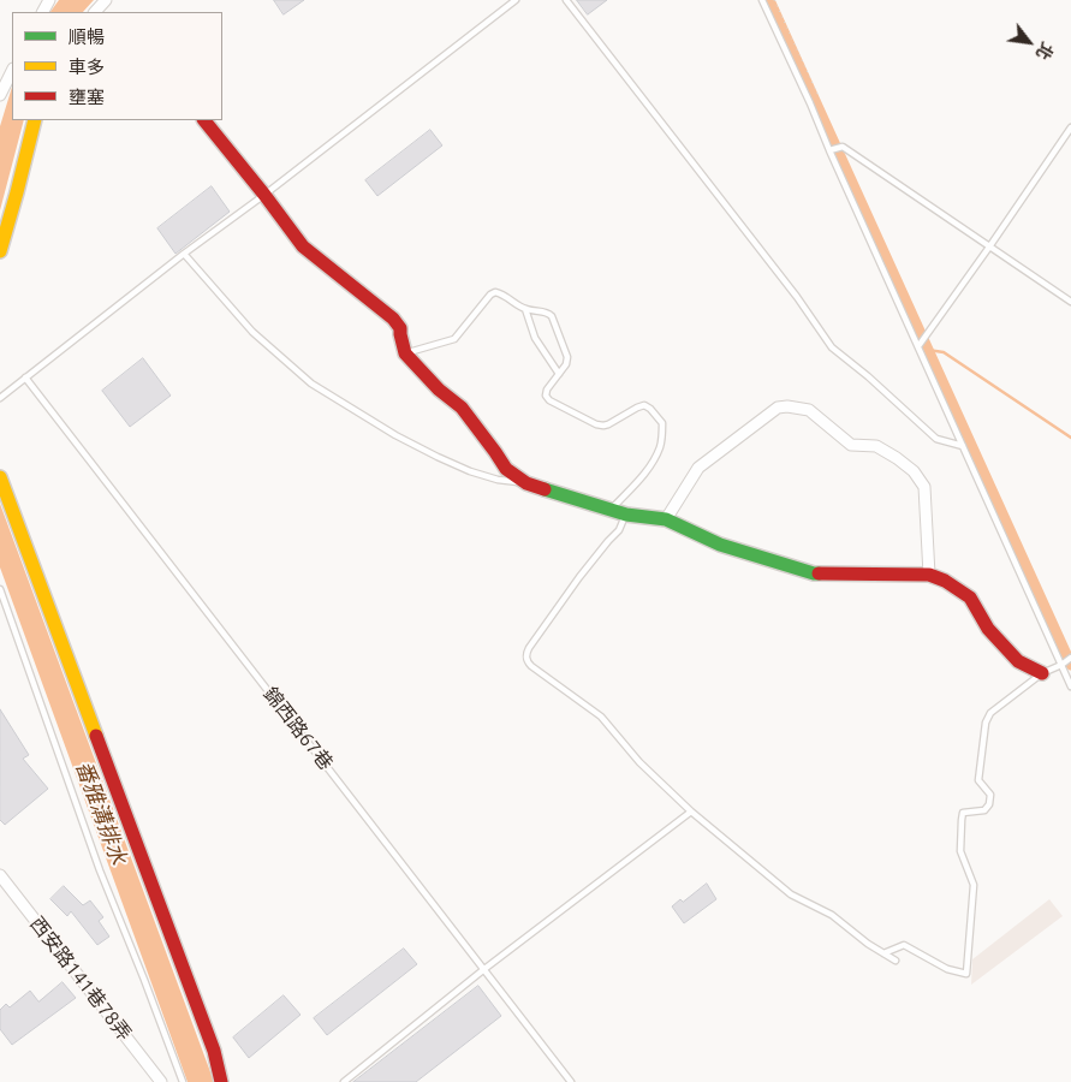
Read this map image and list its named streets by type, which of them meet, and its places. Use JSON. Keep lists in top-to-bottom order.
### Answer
{
  "streets": {
    "street": ["西安路141巷78弄"],
    "lane": ["錦西路67巷"]
  },
  "water": ["番雅溝排水"],
  "legend": ["順暢", "車多", "壅塞"],
  "north": "bottom right"
}
